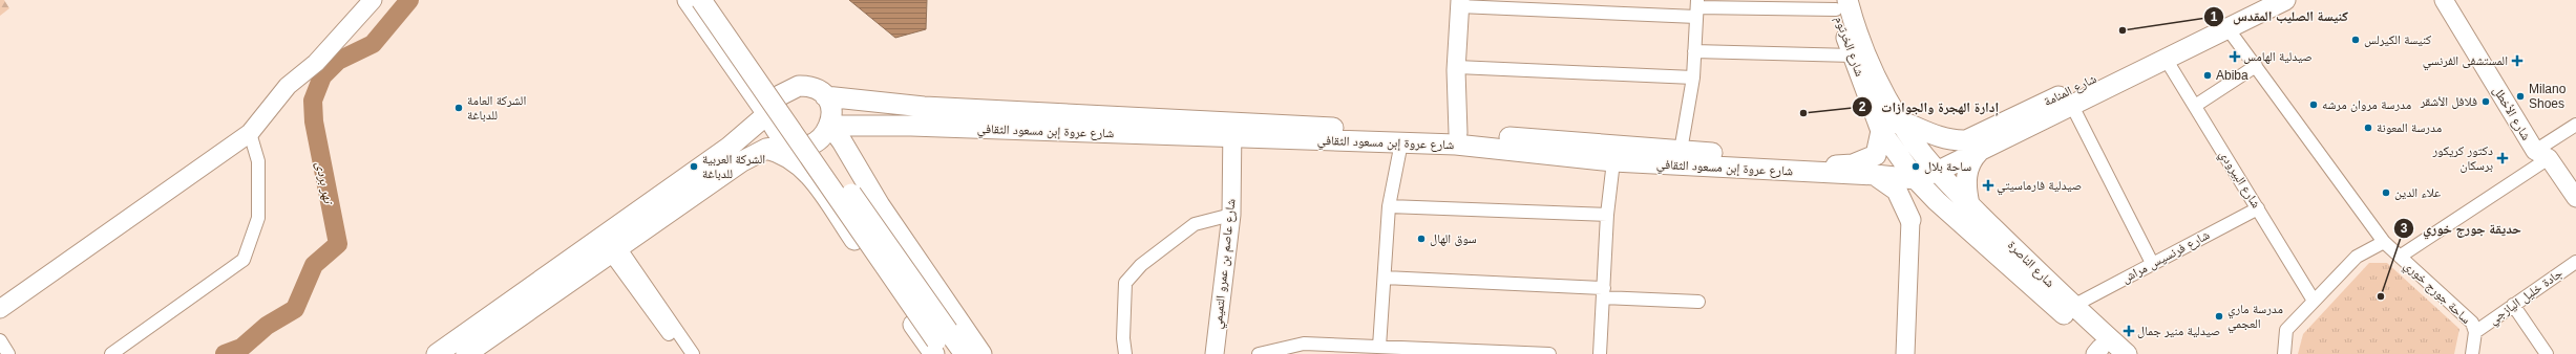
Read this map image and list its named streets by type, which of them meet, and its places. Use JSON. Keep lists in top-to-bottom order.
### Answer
{
  "streets": {
    "main road": [
      "شارع الخرتوم",
      "شارع المنامة",
      "شارع عروة إبن مسعود الثقافي",
      "شارع الناصرة"
    ],
    "street": [
      "شارع الأخطل",
      "شارع البيرودي",
      "شارع فرنسيس مراش",
      "شارع عاصم بن عمرو التميمي",
      "ساحة جورج خوري",
      "جادة خليل اليازجي"
    ]
  },
  "crossings": [
    ["شارع الخرتوم", "شارع عروة إبن مسعود الثقافي"],
    ["شارع الخرتوم", "شارع الناصرة"],
    ["شارع المنامة", "شارع عروة إبن مسعود الثقافي"],
    ["شارع المنامة", "شارع البيرودي"],
    ["شارع المنامة", "شارع الناصرة"],
    ["شارع المنامة", "ساحة جورج خوري"],
    ["شارع عروة إبن مسعود الثقافي", "شارع عاصم بن عمرو التميمي"],
    ["شارع عروة إبن مسعود الثقافي", "شارع الناصرة"],
    ["شارع البيرودي", "شارع فرنسيس مراش"],
    ["شارع فرنسيس مراش", "شارع الناصرة"],
    ["ساحة جورج خوري", "جادة خليل اليازجي"]
  ],
  "water": ["نهر بردى"],
  "places": {
    "other": [
      "كنيسة الصليب المقدس",
      "كنيسة الكيرلس",
      "Abiba",
      "Milano Shoes",
      "فلافل الأشقر",
      "مدرسة مروان مرشه",
      "الشركة العامة للدباغة",
      "إدارة الهجرة والجوازات",
      "مدرسة المعونة",
      "الشركة العربية للدباغة",
      "ساحة بلال",
      "علاء الدين",
      "سوق الهال",
      "حديقة جورج خوري",
      "مدرسة ماري العجمي"
    ],
    "health": [
      "صيدلية الهامس",
      "المستشفى الفرنسي",
      "دكتور كريكور برسكان",
      "صيدلية فارماسيتي",
      "صيدلية منير جمال"
    ]
  }
}
